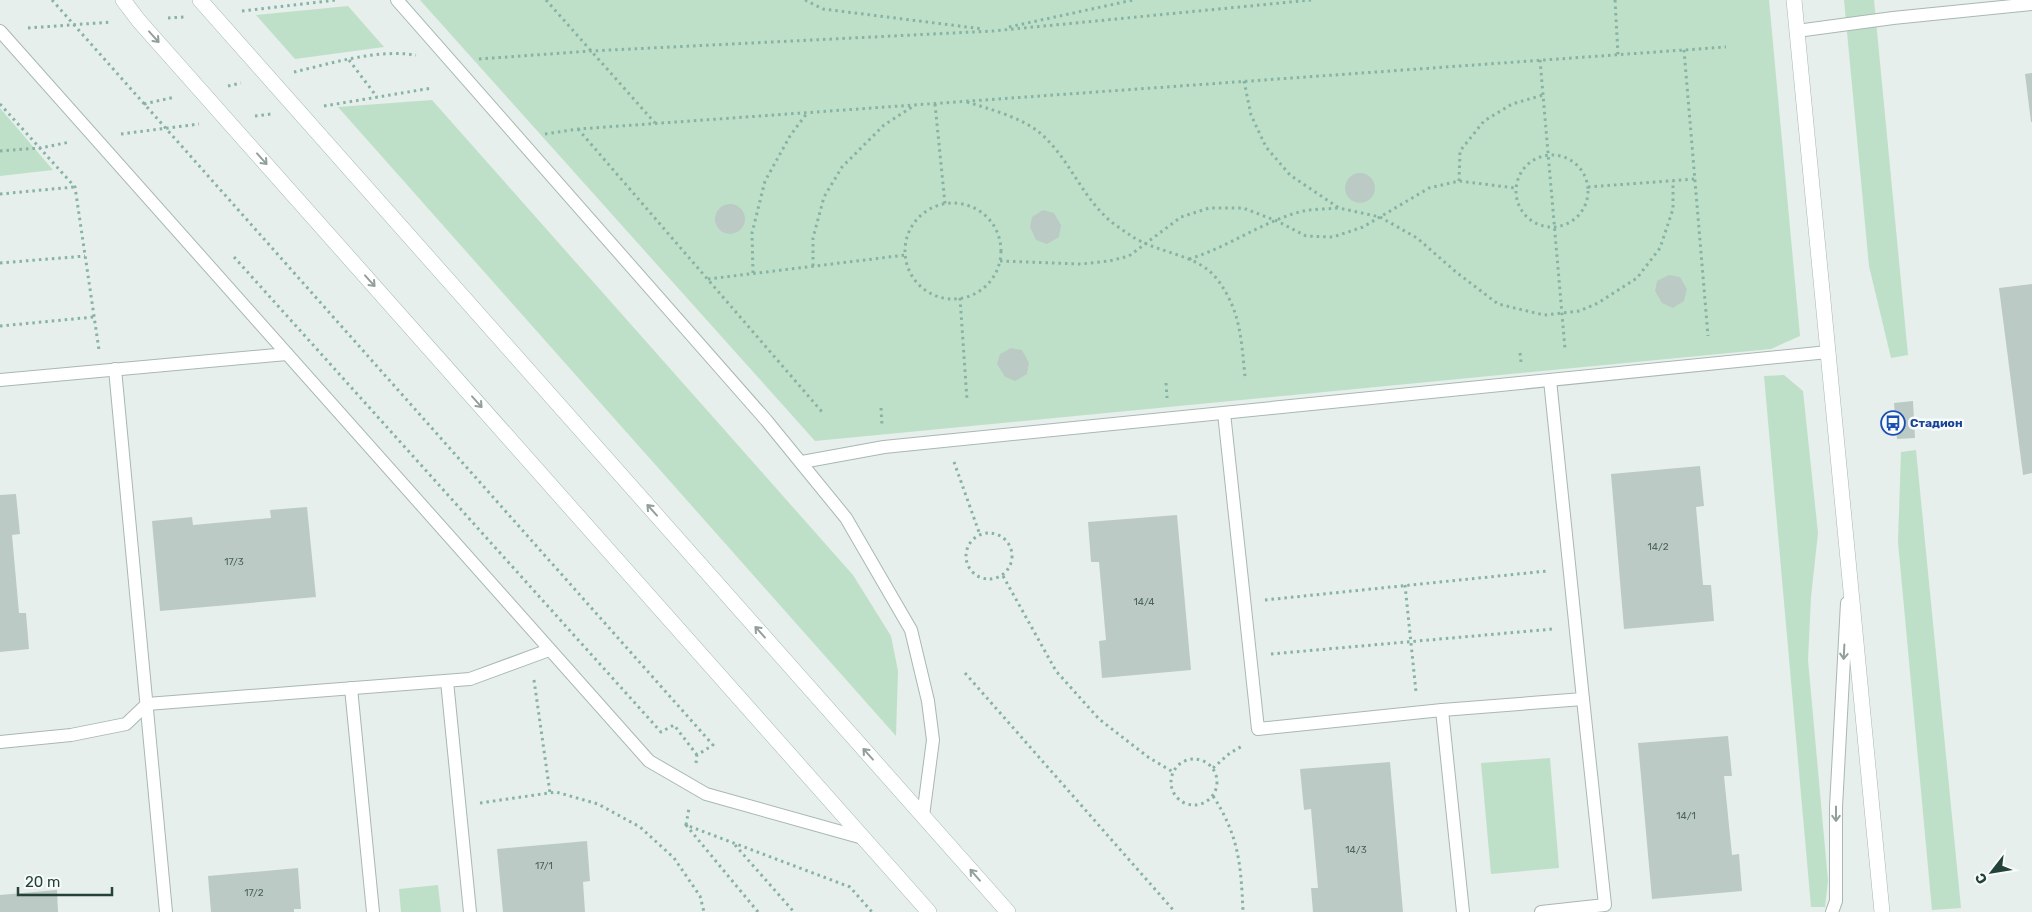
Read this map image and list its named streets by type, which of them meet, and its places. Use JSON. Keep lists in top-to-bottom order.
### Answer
{
  "places": {
    "bus stop": ["Стадион"]
  },
  "house_numbers": [
    "14/2",
    "17/3",
    "14/4",
    "14/1",
    "14/3",
    "17/1",
    "17/2"
  ],
  "scale_bar": "20 m",
  "north": "bottom left"
}
